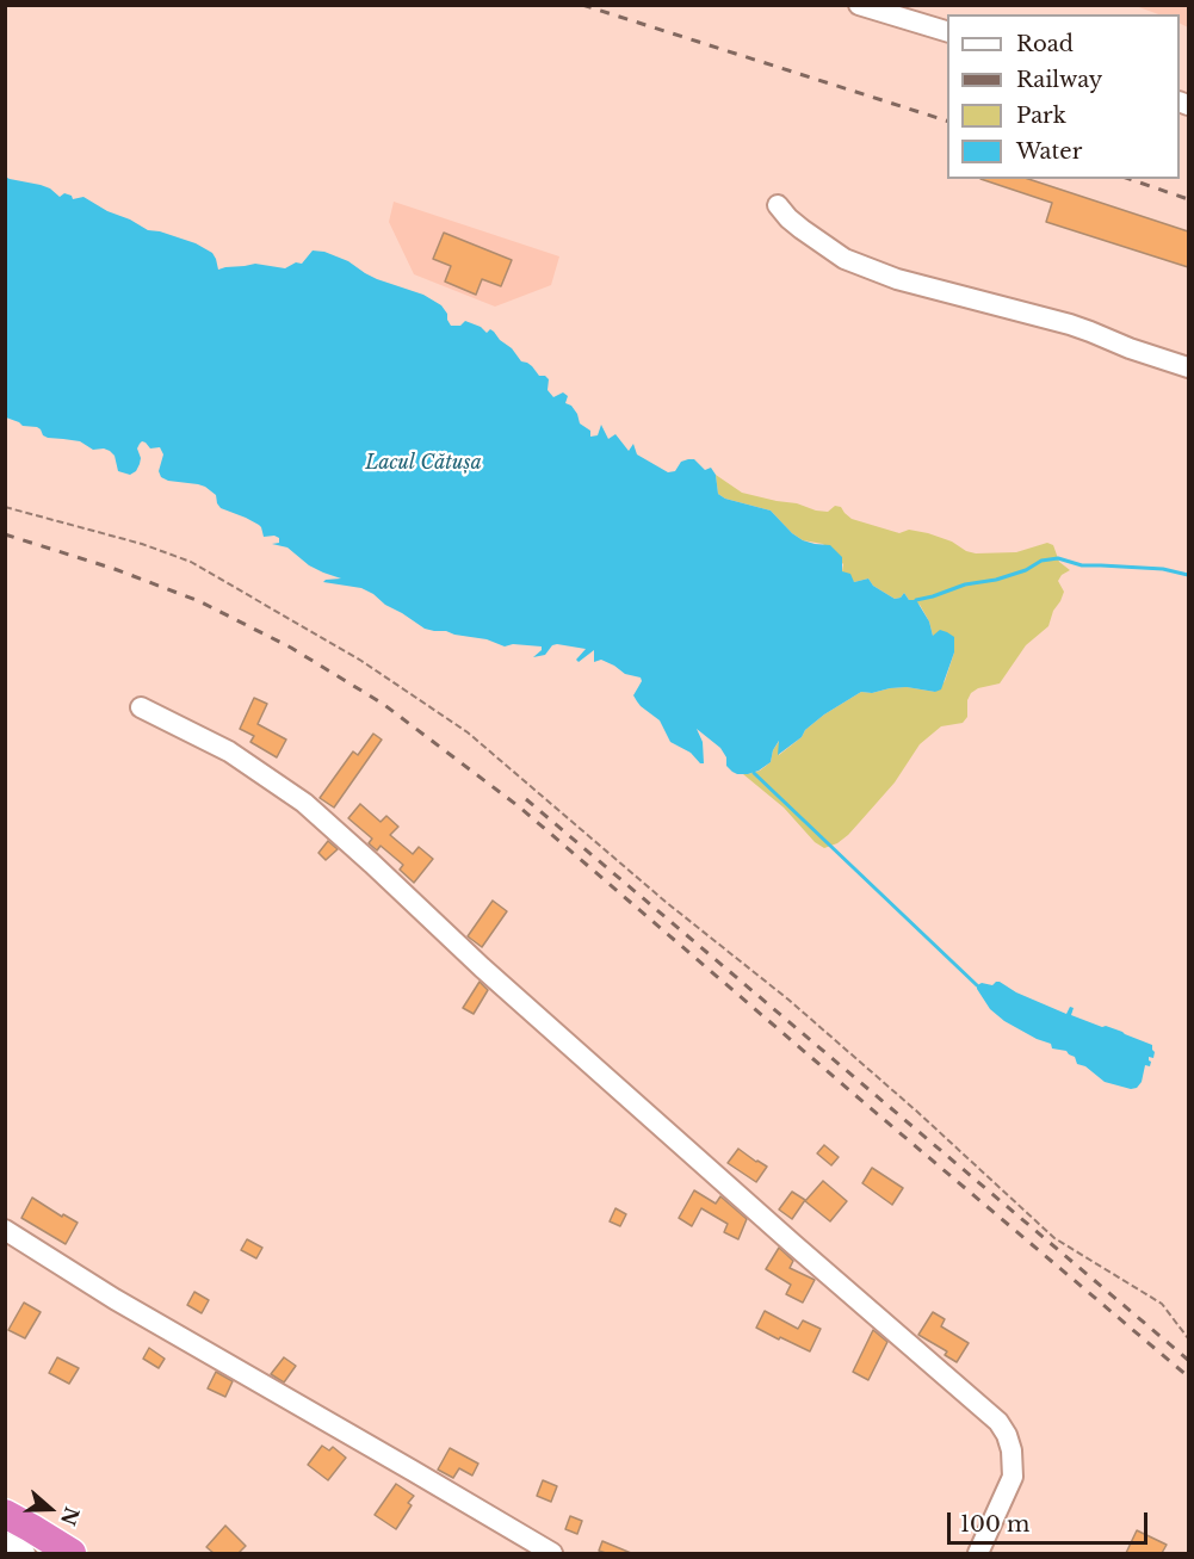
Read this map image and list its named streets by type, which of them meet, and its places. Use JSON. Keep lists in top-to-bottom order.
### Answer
{
  "water": ["Lacul Cătușa"],
  "legend": [
    "Road",
    "Railway",
    "Park",
    "Water"
  ],
  "scale_bar": "100 m",
  "north": "right"
}
